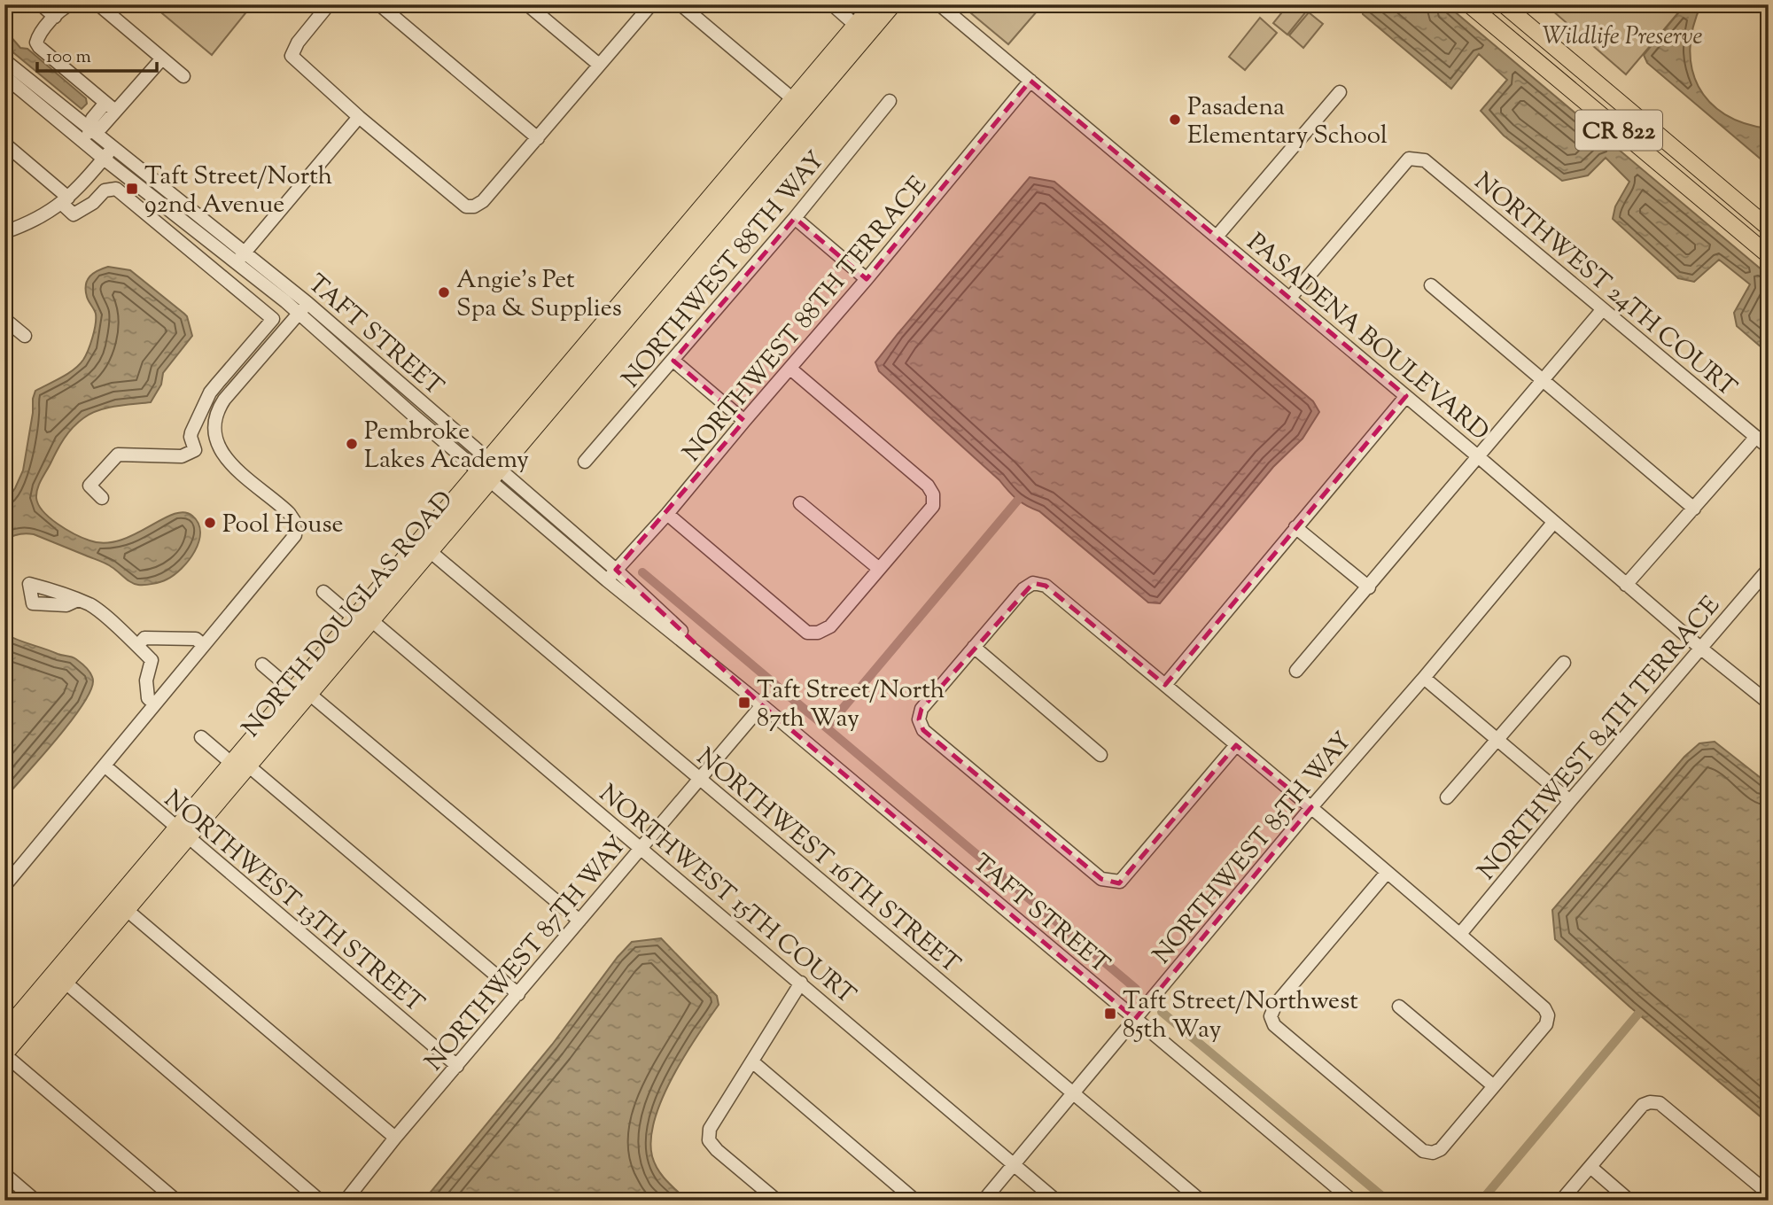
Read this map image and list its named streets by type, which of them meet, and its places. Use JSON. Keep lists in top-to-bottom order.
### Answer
{
  "streets": {
    "main road": ["CR 822", "NORTH DOUGLAS ROAD"],
    "street": [
      "NORTHWEST 88TH WAY",
      "NORTHWEST 24TH COURT",
      "NORTHWEST 88TH TERRACE",
      "TAFT STREET",
      "PASADENA BOULEVARD",
      "NORTHWEST 84TH TERRACE",
      "NORTHWEST 85TH WAY",
      "NORTHWEST 16TH STREET",
      "NORTHWEST 15TH COURT",
      "NORTHWEST 13TH STREET",
      "NORTHWEST 87TH WAY"
    ]
  },
  "crossings": [
    ["NORTHWEST 24TH COURT", "PASADENA BOULEVARD"],
    ["NORTHWEST 88TH TERRACE", "TAFT STREET"],
    ["NORTHWEST 88TH TERRACE", "PASADENA BOULEVARD"],
    ["TAFT STREET", "NORTH DOUGLAS ROAD"],
    ["TAFT STREET", "NORTHWEST 85TH WAY"],
    ["TAFT STREET", "NORTHWEST 87TH WAY"],
    ["PASADENA BOULEVARD", "NORTHWEST 84TH TERRACE"],
    ["PASADENA BOULEVARD", "NORTHWEST 85TH WAY"],
    ["NORTH DOUGLAS ROAD", "NORTHWEST 16TH STREET"],
    ["NORTH DOUGLAS ROAD", "NORTHWEST 15TH COURT"],
    ["NORTH DOUGLAS ROAD", "NORTHWEST 13TH STREET"],
    ["NORTHWEST 85TH WAY", "NORTHWEST 16TH STREET"],
    ["NORTHWEST 85TH WAY", "NORTHWEST 15TH COURT"],
    ["NORTHWEST 16TH STREET", "NORTHWEST 87TH WAY"],
    ["NORTHWEST 15TH COURT", "NORTHWEST 87TH WAY"],
    ["NORTHWEST 13TH STREET", "NORTHWEST 87TH WAY"]
  ],
  "parks": ["Wildlife Preserve"],
  "places": {
    "other": [
      "Pasadena Elementary School",
      "Angie's Pet Spa & Supplies",
      "Pembroke Lakes Academy",
      "Pool House"
    ],
    "transit": ["Taft Street/North 92nd Avenue", "Taft Street/North 87th Way", "Taft Street/Northwest 85th Way"]
  },
  "scale_bar": "100 m"
}
